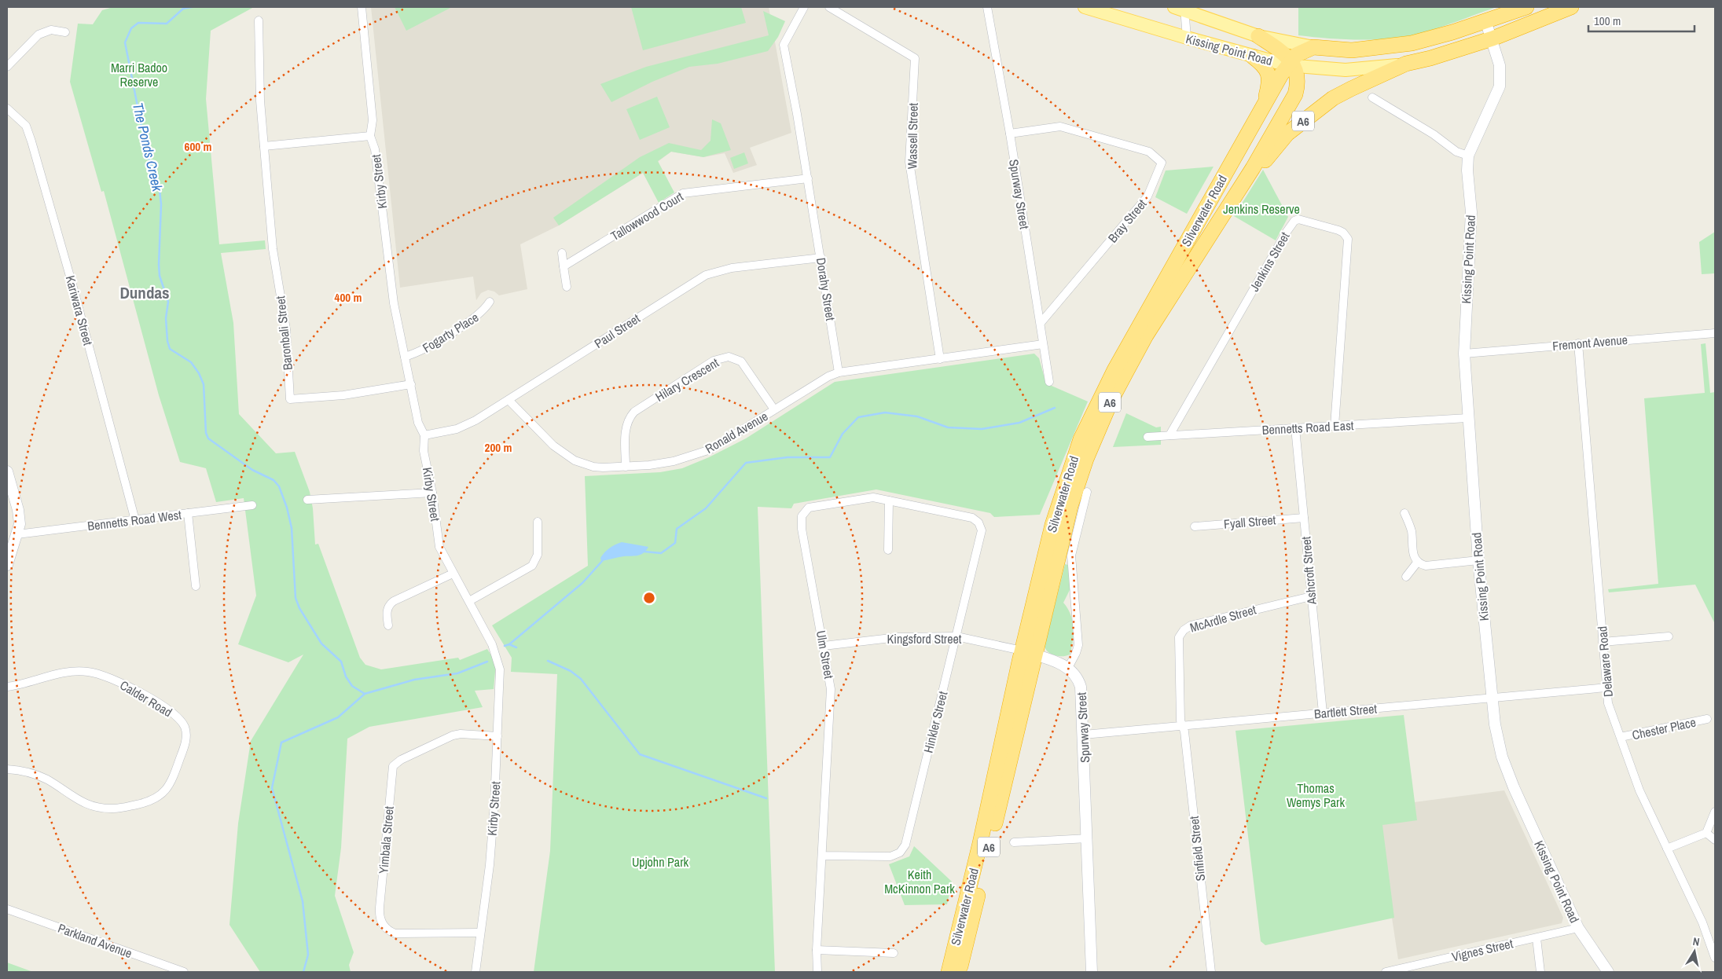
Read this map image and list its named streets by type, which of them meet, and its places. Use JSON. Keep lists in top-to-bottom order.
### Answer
{
  "streets": {
    "highway": ["Kissing Point Road", "A6", "Silverwater Road"],
    "street": [
      "Wassell Street",
      "Kirby Street",
      "Spurway Street",
      "Tallowwood Court",
      "Bray Street",
      "Jenkins Street",
      "Dorahy Street",
      "Kariwara Street",
      "Paul Street",
      "Fogarty Place",
      "Baronbali Street",
      "Fremont Avenue",
      "Hilary Crescent",
      "Bennetts Road East",
      "Ronald Avenue",
      "Bennetts Road West",
      "Fyall Street",
      "Ashcroft Street",
      "McArdle Street",
      "Kingsford Street",
      "Ulm Street",
      "Delaware Road",
      "Calder Road",
      "Bartlett Street",
      "Hinkler Street",
      "Chester Place",
      "Yimbala Street",
      "Sinfield Street",
      "Parkland Avenue",
      "Vignes Street"
    ]
  },
  "crossings": [
    ["Kissing Point Road", "A6"],
    ["Kissing Point Road", "Silverwater Road"],
    ["Kissing Point Road", "Fremont Avenue"],
    ["Kissing Point Road", "Bennetts Road East"],
    ["Kissing Point Road", "Bartlett Street"],
    ["Kissing Point Road", "Vignes Street"],
    ["Kirby Street", "Paul Street"],
    ["Kirby Street", "Fogarty Place"],
    ["Kirby Street", "Baronbali Street"],
    ["Kirby Street", "Yimbala Street"],
    ["Spurway Street", "Bray Street"],
    ["Spurway Street", "Kingsford Street"],
    ["Spurway Street", "Bartlett Street"],
    ["Silverwater Road", "Kingsford Street"],
    ["Tallowwood Court", "Dorahy Street"],
    ["Jenkins Street", "Bennetts Road East"],
    ["Dorahy Street", "Paul Street"],
    ["Dorahy Street", "Ronald Avenue"],
    ["Kariwara Street", "Bennetts Road West"],
    ["Paul Street", "Ronald Avenue"],
    ["Fremont Avenue", "Delaware Road"],
    ["Hilary Crescent", "Ronald Avenue"],
    ["Bennetts Road East", "Ashcroft Street"],
    ["Fyall Street", "Ashcroft Street"],
    ["Ashcroft Street", "McArdle Street"],
    ["Ashcroft Street", "Bartlett Street"],
    ["McArdle Street", "Bartlett Street"],
    ["McArdle Street", "Sinfield Street"],
    ["Kingsford Street", "Ulm Street"],
    ["Kingsford Street", "Hinkler Street"],
    ["Ulm Street", "Hinkler Street"],
    ["Delaware Road", "Bartlett Street"],
    ["Delaware Road", "Chester Place"],
    ["Bartlett Street", "Sinfield Street"]
  ],
  "districts": ["Dundas"],
  "water": ["The Ponds Creek"],
  "parks": [
    "Marri Badoo Reserve",
    "Jenkins Reserve",
    "Thomas Wemys Park",
    "Upjohn Park",
    "Keith McKinnon Park"
  ],
  "scale_bar": "100 m",
  "north": "top",
  "rings": ["600 m", "400 m", "200 m"]
}
